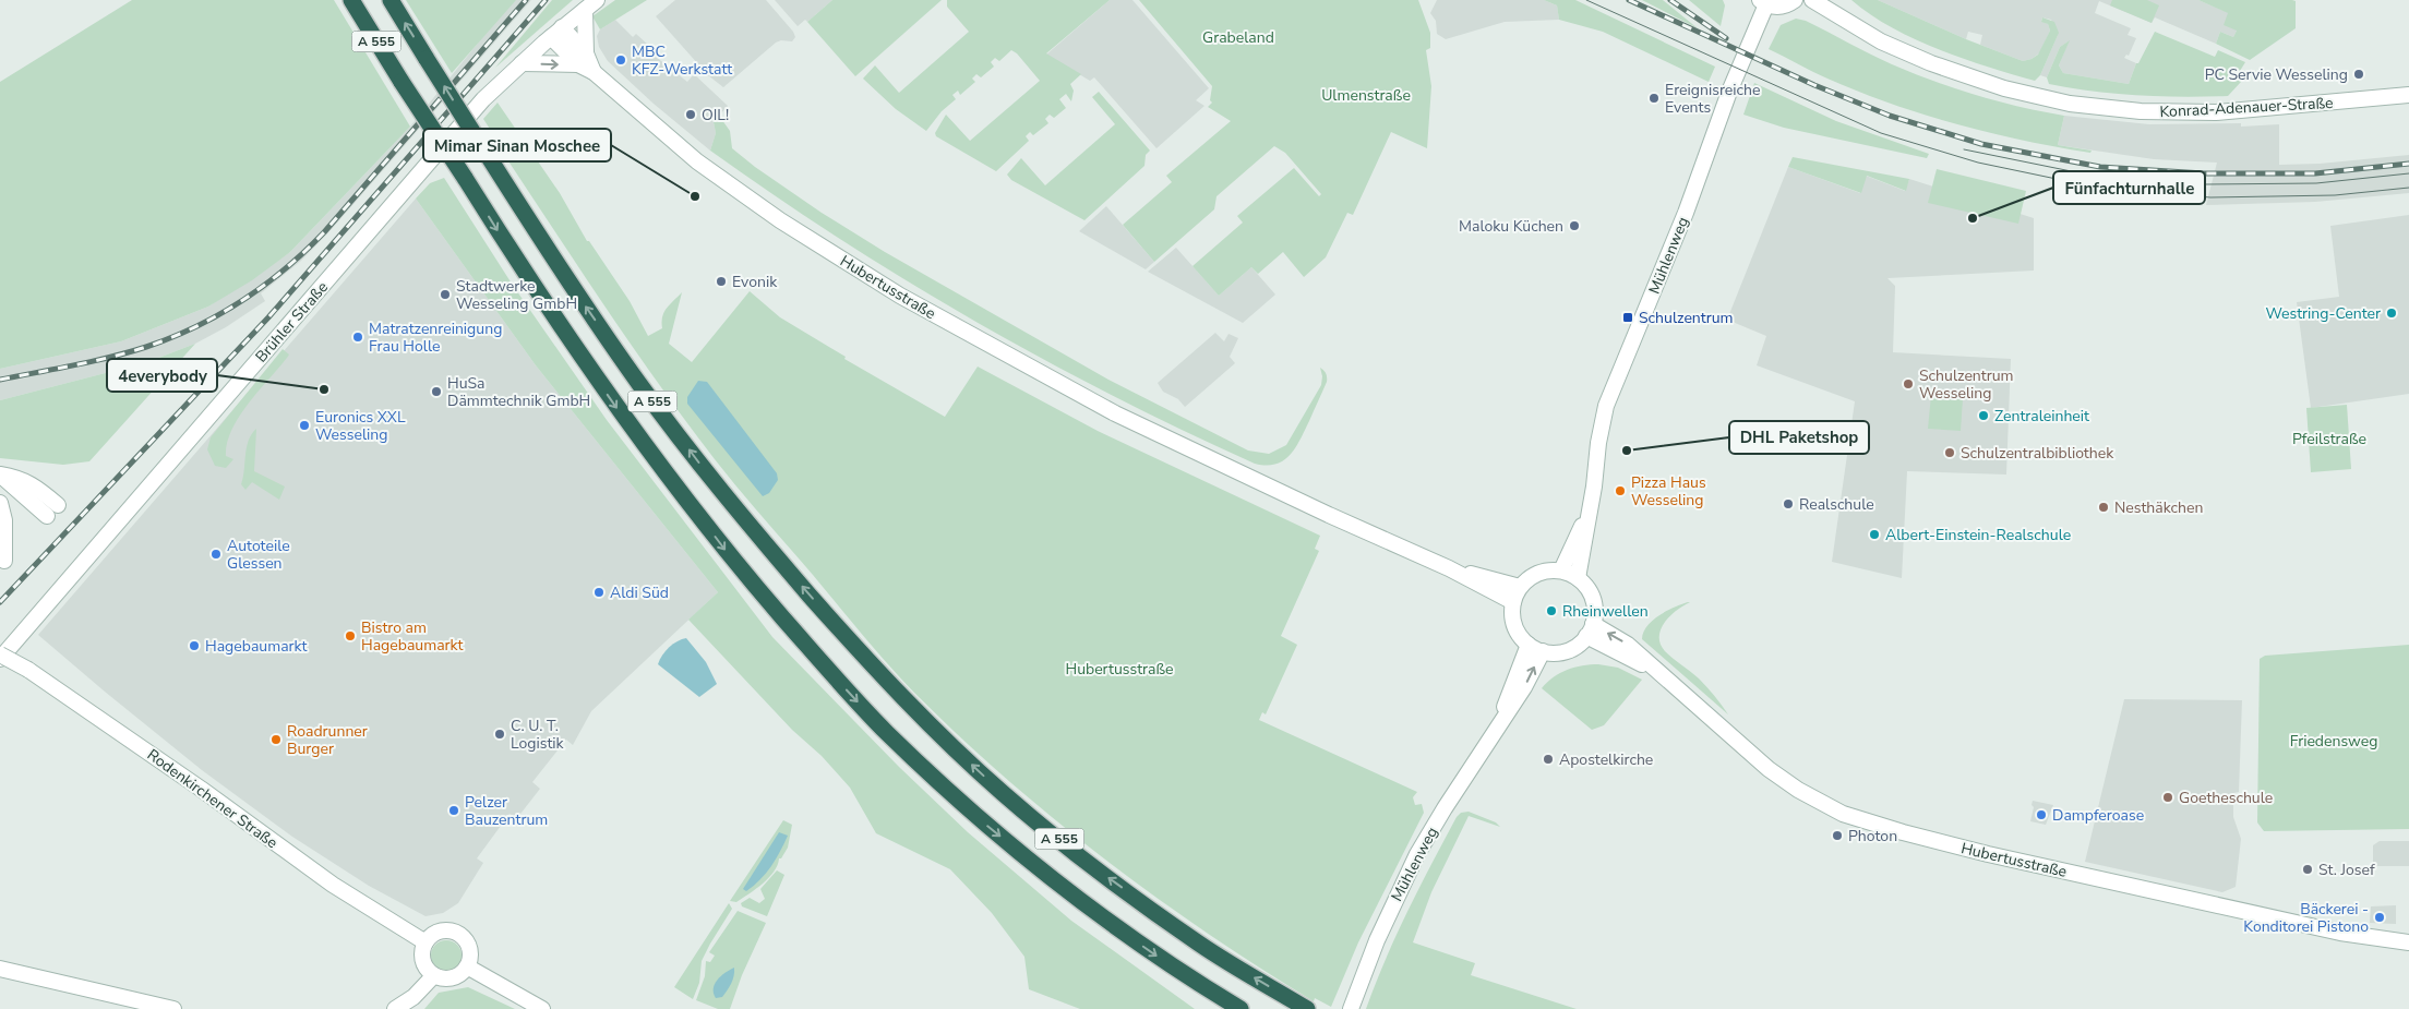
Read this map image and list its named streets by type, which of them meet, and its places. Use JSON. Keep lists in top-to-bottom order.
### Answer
{
  "streets": {
    "highway": ["A 555"],
    "street": [
      "Konrad-Adenauer-Straße",
      "Mühlenweg",
      "Hubertusstraße",
      "Brühler Straße",
      "Rodenkirchener Straße"
    ]
  },
  "crossings": [
    ["Mühlenweg", "Hubertusstraße"],
    ["Hubertusstraße", "Brühler Straße"]
  ],
  "parks": [
    "Grabeland",
    "Ulmenstraße",
    "Pfeilstraße",
    "Hubertusstraße",
    "Friedensweg"
  ],
  "places": {
    "other": [
      "MBC KFZ-Werkstatt",
      "PC Servie Wesseling",
      "Ereignisreiche Events",
      "OIL!",
      "Mimar Sinan Moschee",
      "Fünfachturnhalle",
      "Maloku Küchen",
      "Evonik",
      "Stadtwerke Wesseling GmbH",
      "Westring-Center",
      "Matratzenreinigung Frau Holle",
      "Schulzentrum Wesseling",
      "4everybody",
      "HuSa Dämmtechnik GmbH",
      "Zentraleinheit",
      "Euronics XXL Wesseling",
      "DHL Paketshop",
      "Schulzentralbibliothek",
      "Pizza Haus Wesseling",
      "Realschule",
      "Nesthäkchen",
      "Albert-Einstein-Realschule",
      "Autoteile Glessen",
      "Aldi Süd",
      "Rheinwellen",
      "Bistro am Hagebaumarkt",
      "Hagebaumarkt",
      "C. U. T. Logistik",
      "Roadrunner Burger",
      "Apostelkirche",
      "Goetheschule",
      "Pelzer Bauzentrum",
      "Dampferoase",
      "Photon",
      "St. Josef",
      "Bäckerei - Konditorei Pistono"
    ],
    "transit": ["Schulzentrum"]
  }
}
